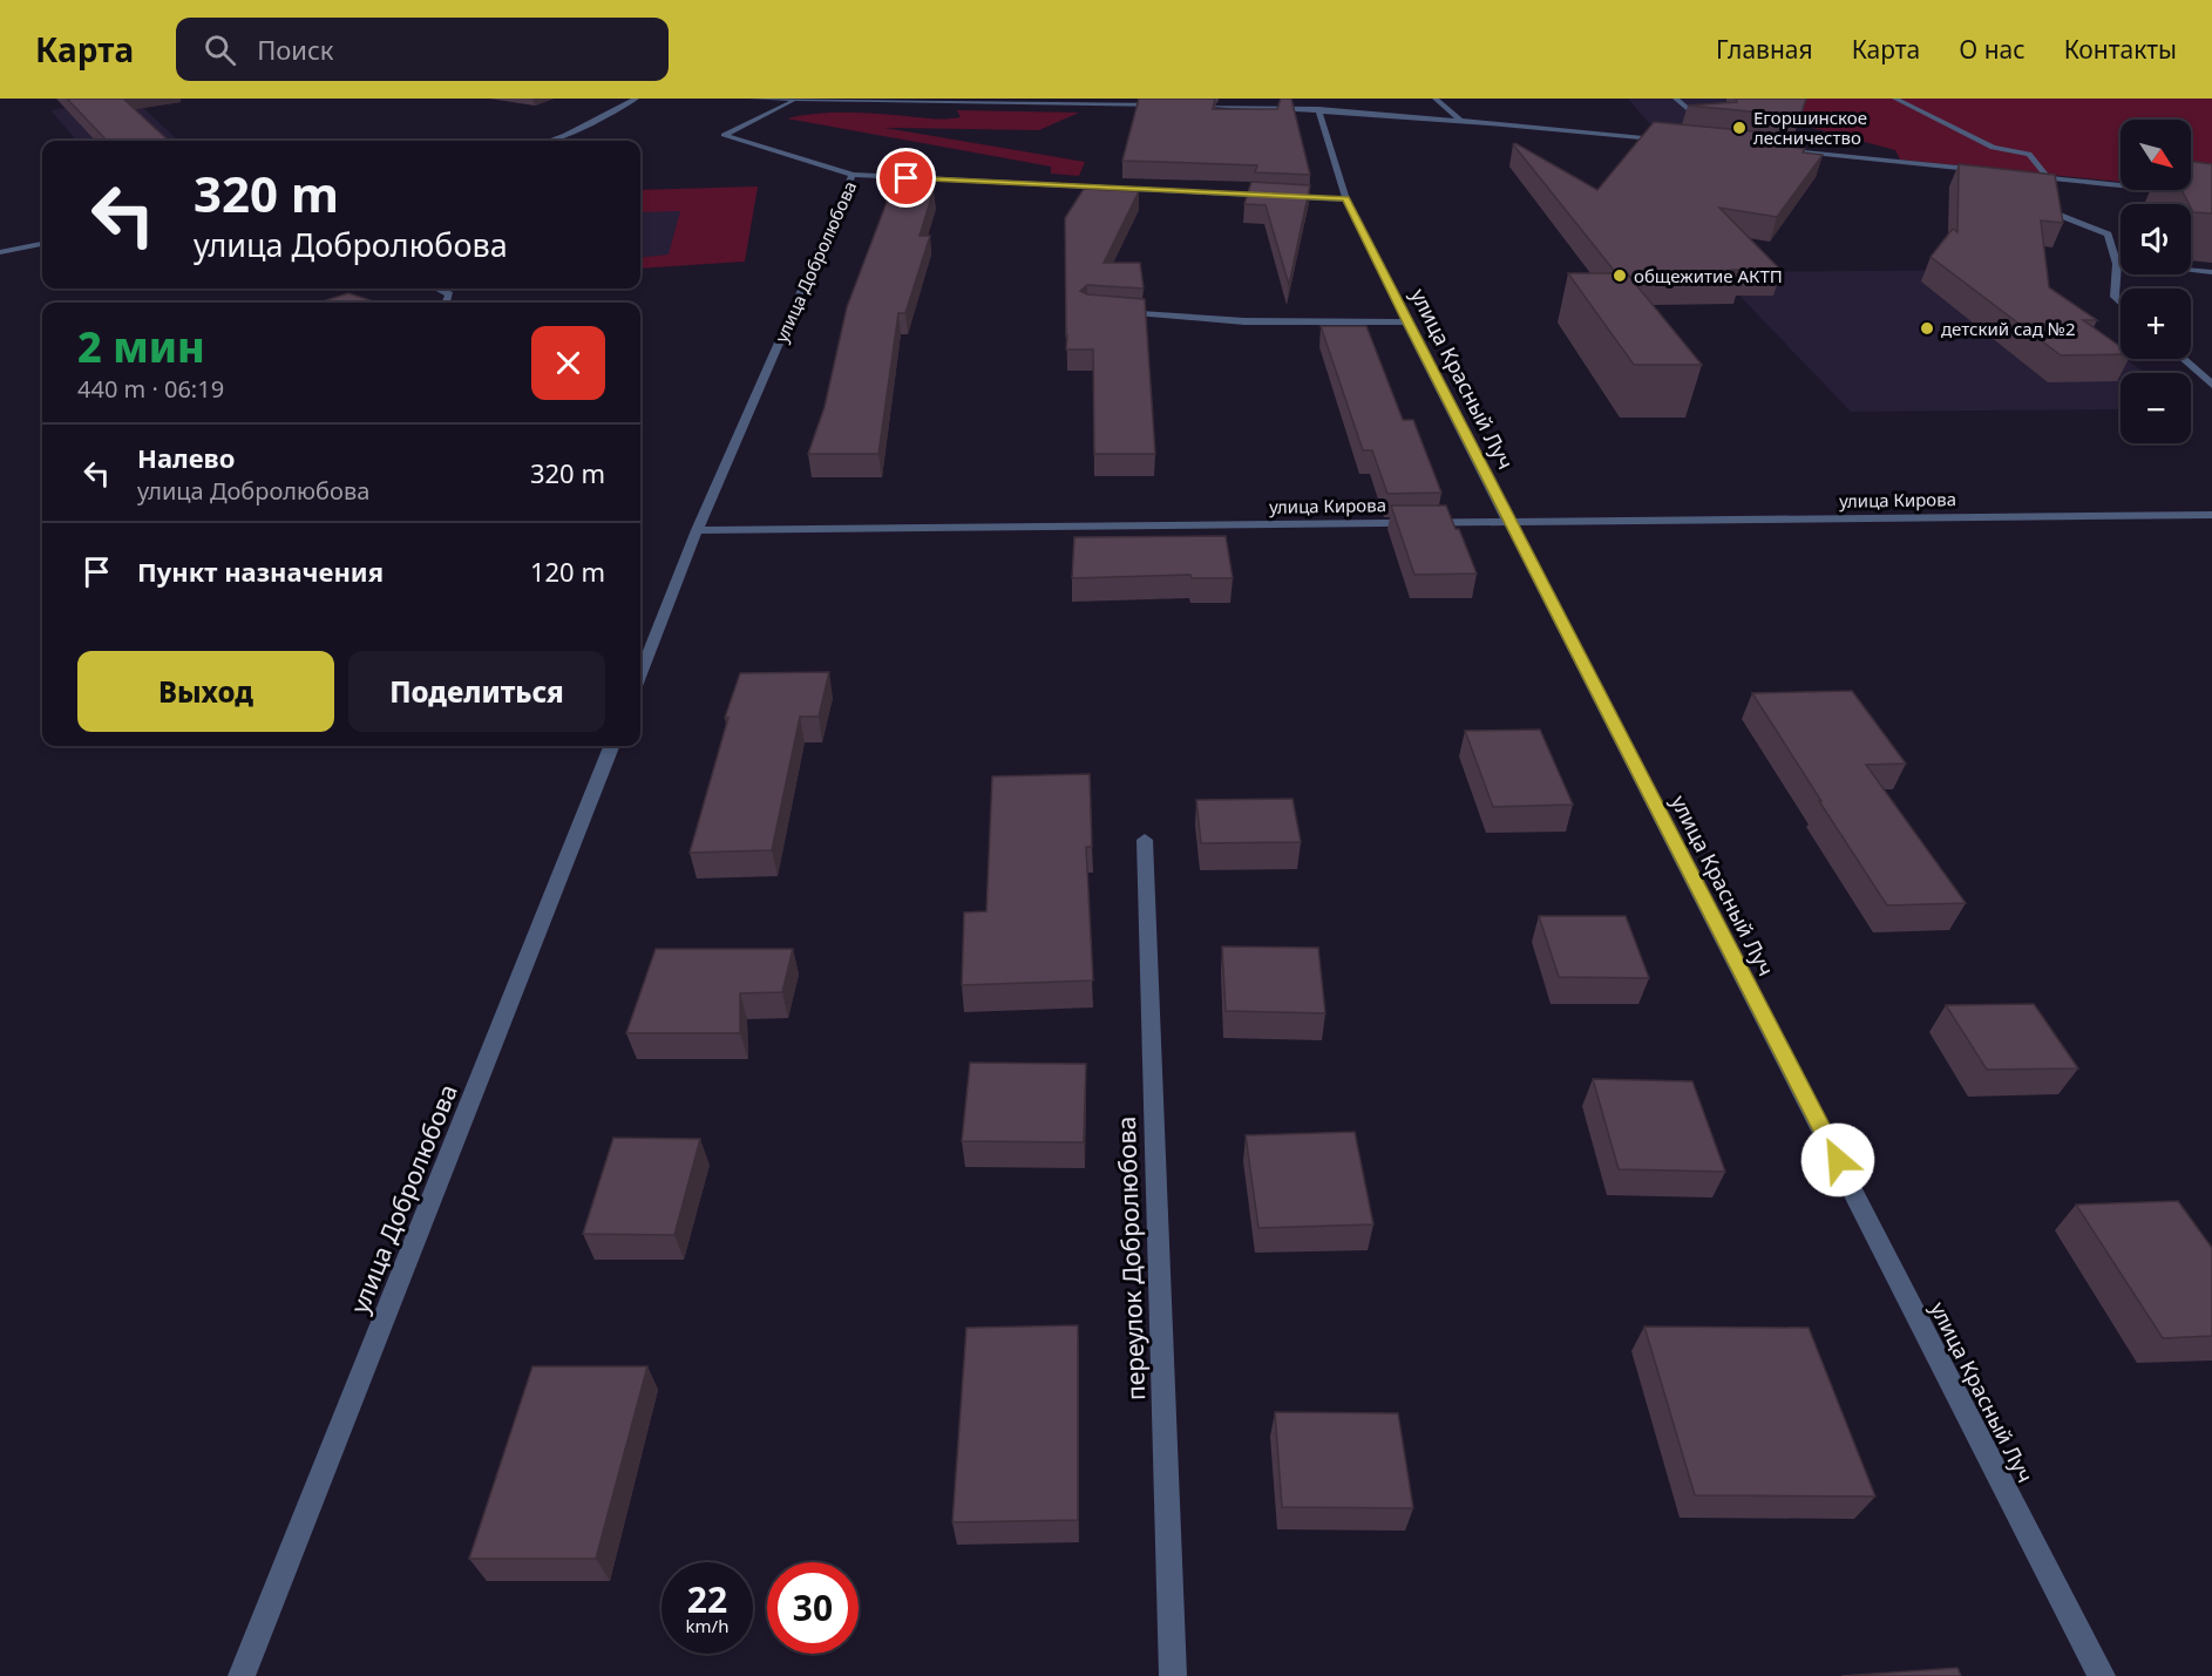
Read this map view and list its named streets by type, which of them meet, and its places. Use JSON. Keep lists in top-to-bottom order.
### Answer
{
  "streets": {
    "street": [
      "улица Добролюбова",
      "улица Красный Луч",
      "улица Кирова",
      "переулок Добролюбова"
    ]
  },
  "crossings": [
    ["улица Добролюбова", "улица Красный Луч"],
    ["улица Добролюбова", "улица Кирова"],
    ["улица Красный Луч", "улица Кирова"]
  ],
  "places": ["Егоршинское лесничество", "общежитие АКТП", "детский сад №2"],
  "north": "bottom right",
  "page": {
    "header": "Карта",
    "search": "Поиск",
    "nav": [
      "Главная",
      "Карта",
      "О нас",
      "Контакты"
    ],
    "map_buttons": ["+", "−"],
    "turn": ["320 m", "улица Добролюбова"],
    "heading": ["2 мин", "440 m · 06:19"],
    "list": [
      {
        "name": "Налево",
        "note": "улица Добролюбова",
        "value": "320 m"
      },
      {
        "name": "Пункт назначения",
        "value": "120 m"
      }
    ],
    "buttons": ["Выход", "Поделиться"],
    "speed": "22 km/h",
    "limit": "30"
  }
}
